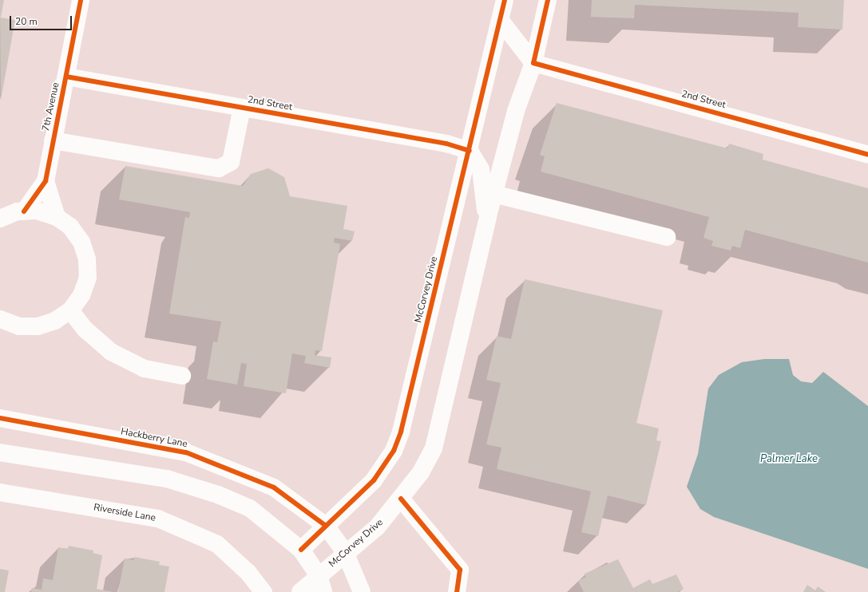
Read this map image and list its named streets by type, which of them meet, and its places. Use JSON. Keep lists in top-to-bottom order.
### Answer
{
  "streets": {
    "street": [
      "2nd Street",
      "7th Avenue",
      "McCorvey Drive",
      "Hackberry Lane",
      "Riverside Lane"
    ]
  },
  "crossings": [
    ["2nd Street", "7th Avenue"],
    ["2nd Street", "McCorvey Drive"],
    ["McCorvey Drive", "Hackberry Lane"]
  ],
  "water": ["Palmer Lake"],
  "scale_bar": "20 m"
}
